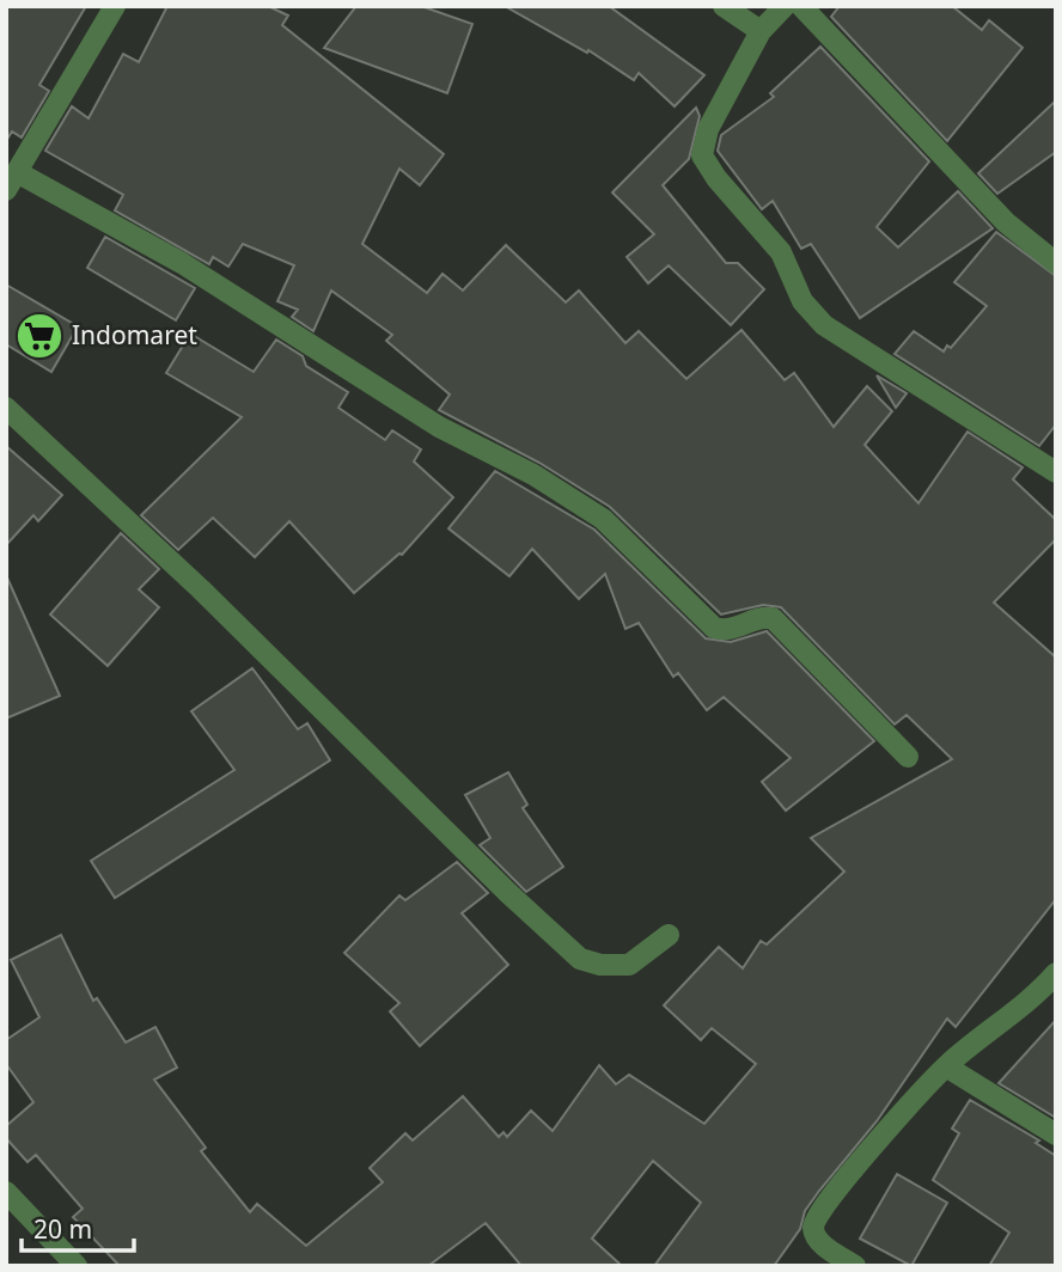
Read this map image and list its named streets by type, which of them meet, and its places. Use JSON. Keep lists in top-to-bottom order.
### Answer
{
  "places": {
    "supermarket": ["Indomaret"]
  },
  "scale_bar": "20 m"
}
